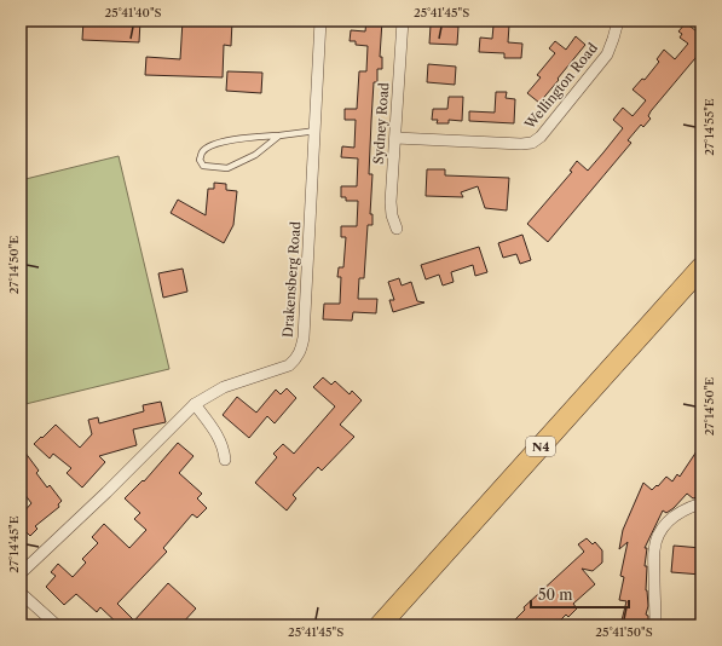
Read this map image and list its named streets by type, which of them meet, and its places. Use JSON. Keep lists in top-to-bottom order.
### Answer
{
  "streets": {
    "highway": ["N4"],
    "street": ["Wellington Road", "Sydney Road", "Drakensberg Road"]
  },
  "crossings": [
    ["Wellington Road", "Sydney Road"]
  ],
  "scale_bar": "50 m",
  "coordinates": [
    "25°41'40\"S",
    "25°41'45\"S",
    "27°14'55\"E",
    "27°14'50\"E",
    "27°14'45\"E",
    "25°41'50\"S"
  ]
}
